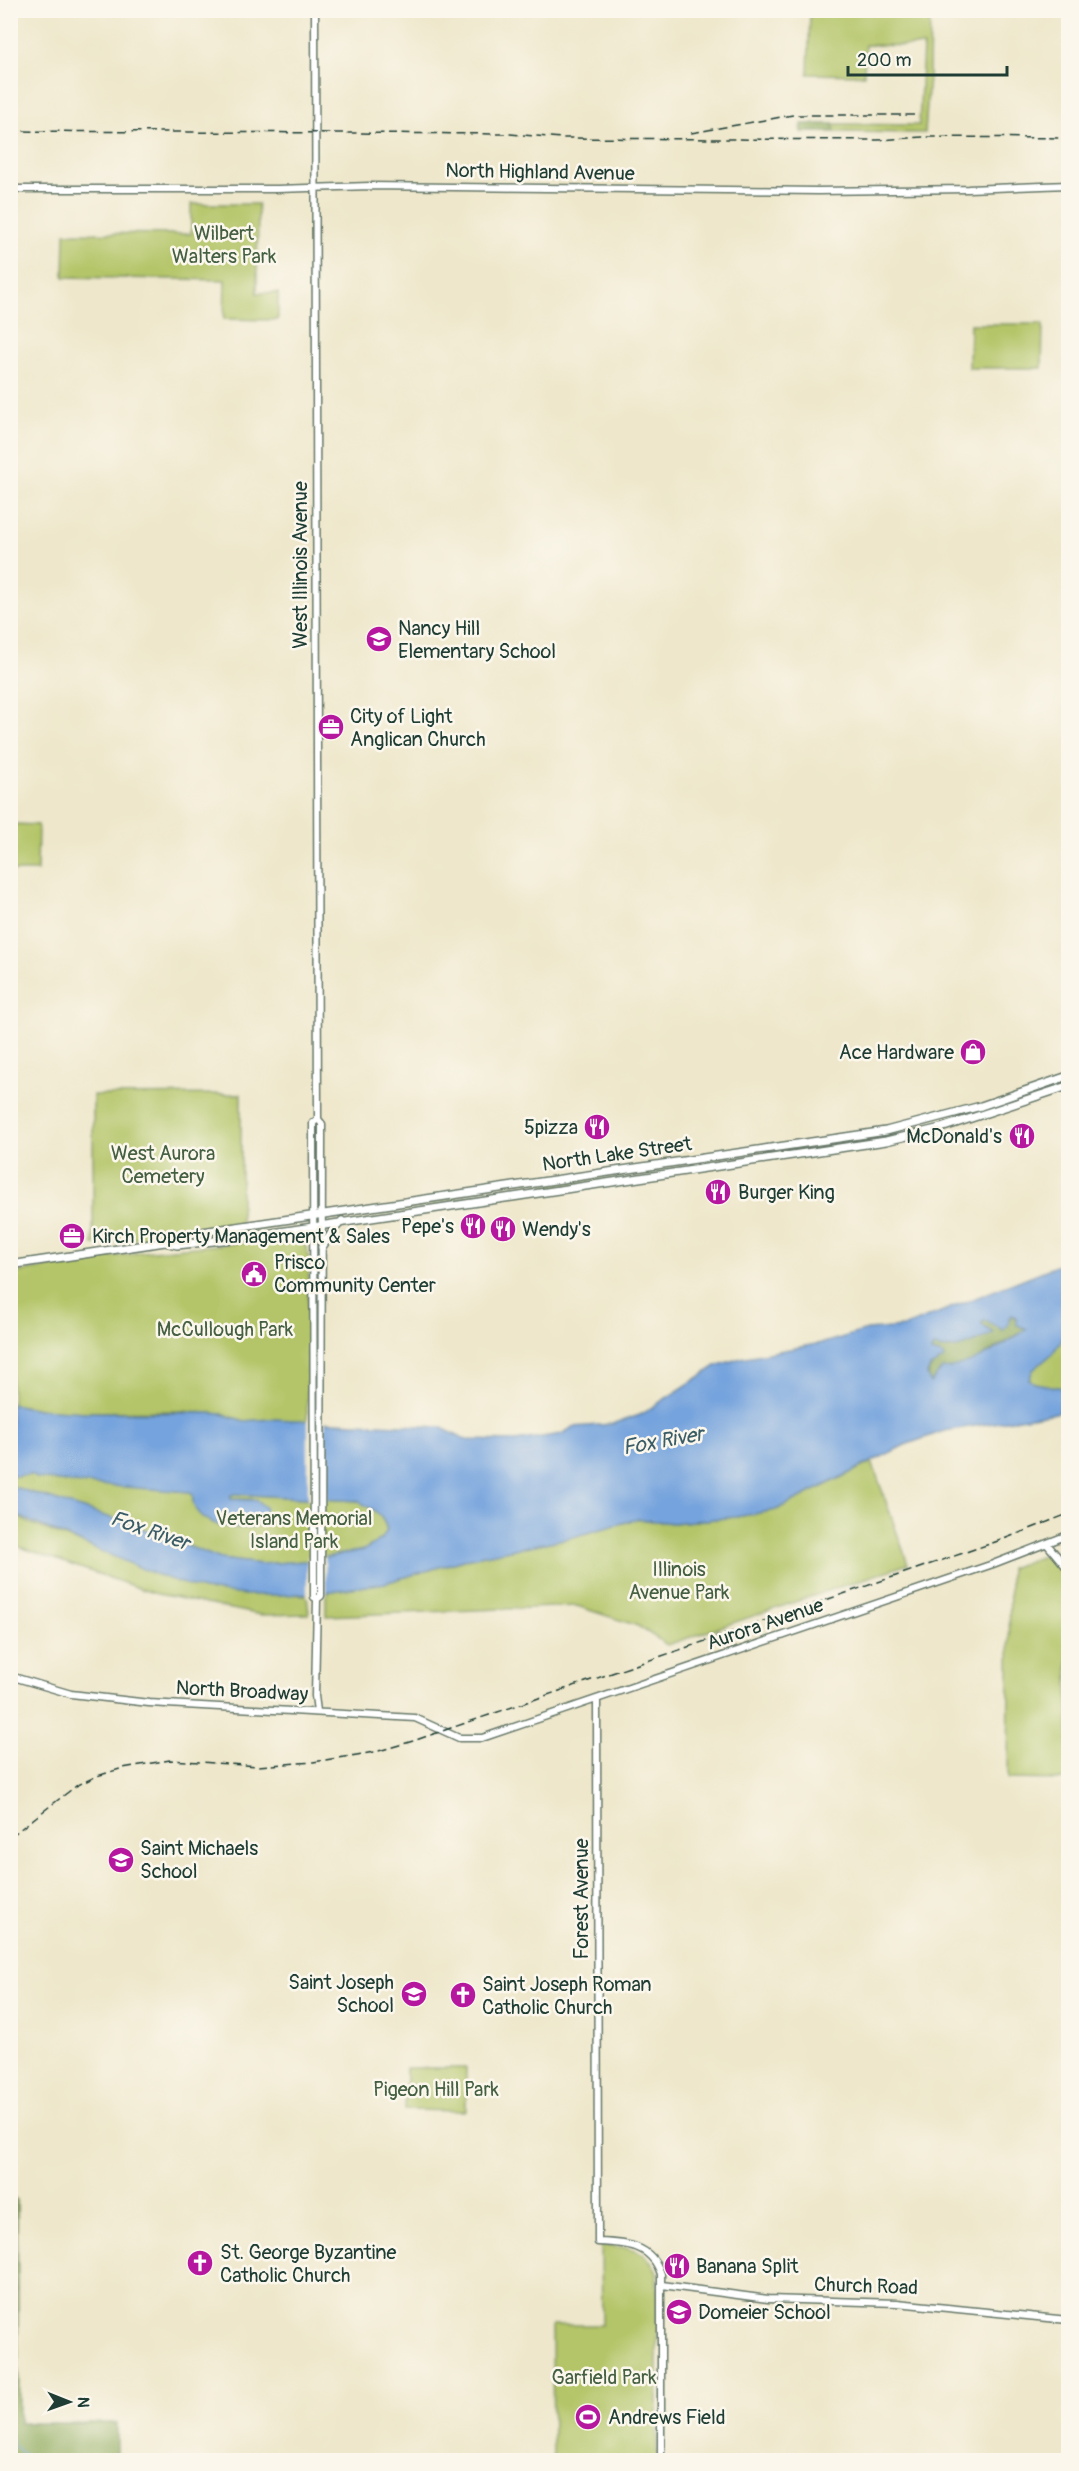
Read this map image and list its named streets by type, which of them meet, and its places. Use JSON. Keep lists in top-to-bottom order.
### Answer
{
  "streets": {
    "main road": [
      "North Highland Avenue",
      "West Illinois Avenue",
      "North Lake Street",
      "Aurora Avenue",
      "North Broadway",
      "Forest Avenue",
      "Church Road"
    ]
  },
  "crossings": [
    ["North Highland Avenue", "West Illinois Avenue"],
    ["West Illinois Avenue", "North Lake Street"],
    ["West Illinois Avenue", "North Broadway"],
    ["Aurora Avenue", "North Broadway"],
    ["Aurora Avenue", "Forest Avenue"],
    ["Forest Avenue", "Church Road"]
  ],
  "water": ["Fox River"],
  "parks": [
    "Wilbert Walters Park",
    "West Aurora Cemetery",
    "McCullough Park",
    "Veterans Memorial Island Park",
    "Illinois Avenue Park",
    "Pigeon Hill Park",
    "Garfield Park"
  ],
  "places": {
    "school or university": [
      "Nancy Hill Elementary School",
      "Saint Michaels School",
      "Saint Joseph School",
      "Domeier School"
    ],
    "office": ["City of Light Anglican Church", "Kirch Property Management & Sales"],
    "shop": ["Ace Hardware"],
    "restaurant": [
      "5pizza",
      "McDonald's",
      "Burger King",
      "Pepe's",
      "Wendy's",
      "Banana Split"
    ],
    "public building": ["Prisco Community Center"],
    "church": ["Saint Joseph Roman Catholic Church", "St. George Byzantine Catholic Church"],
    "sports": ["Andrews Field"]
  },
  "scale_bar": "200 m",
  "north": "right"
}
